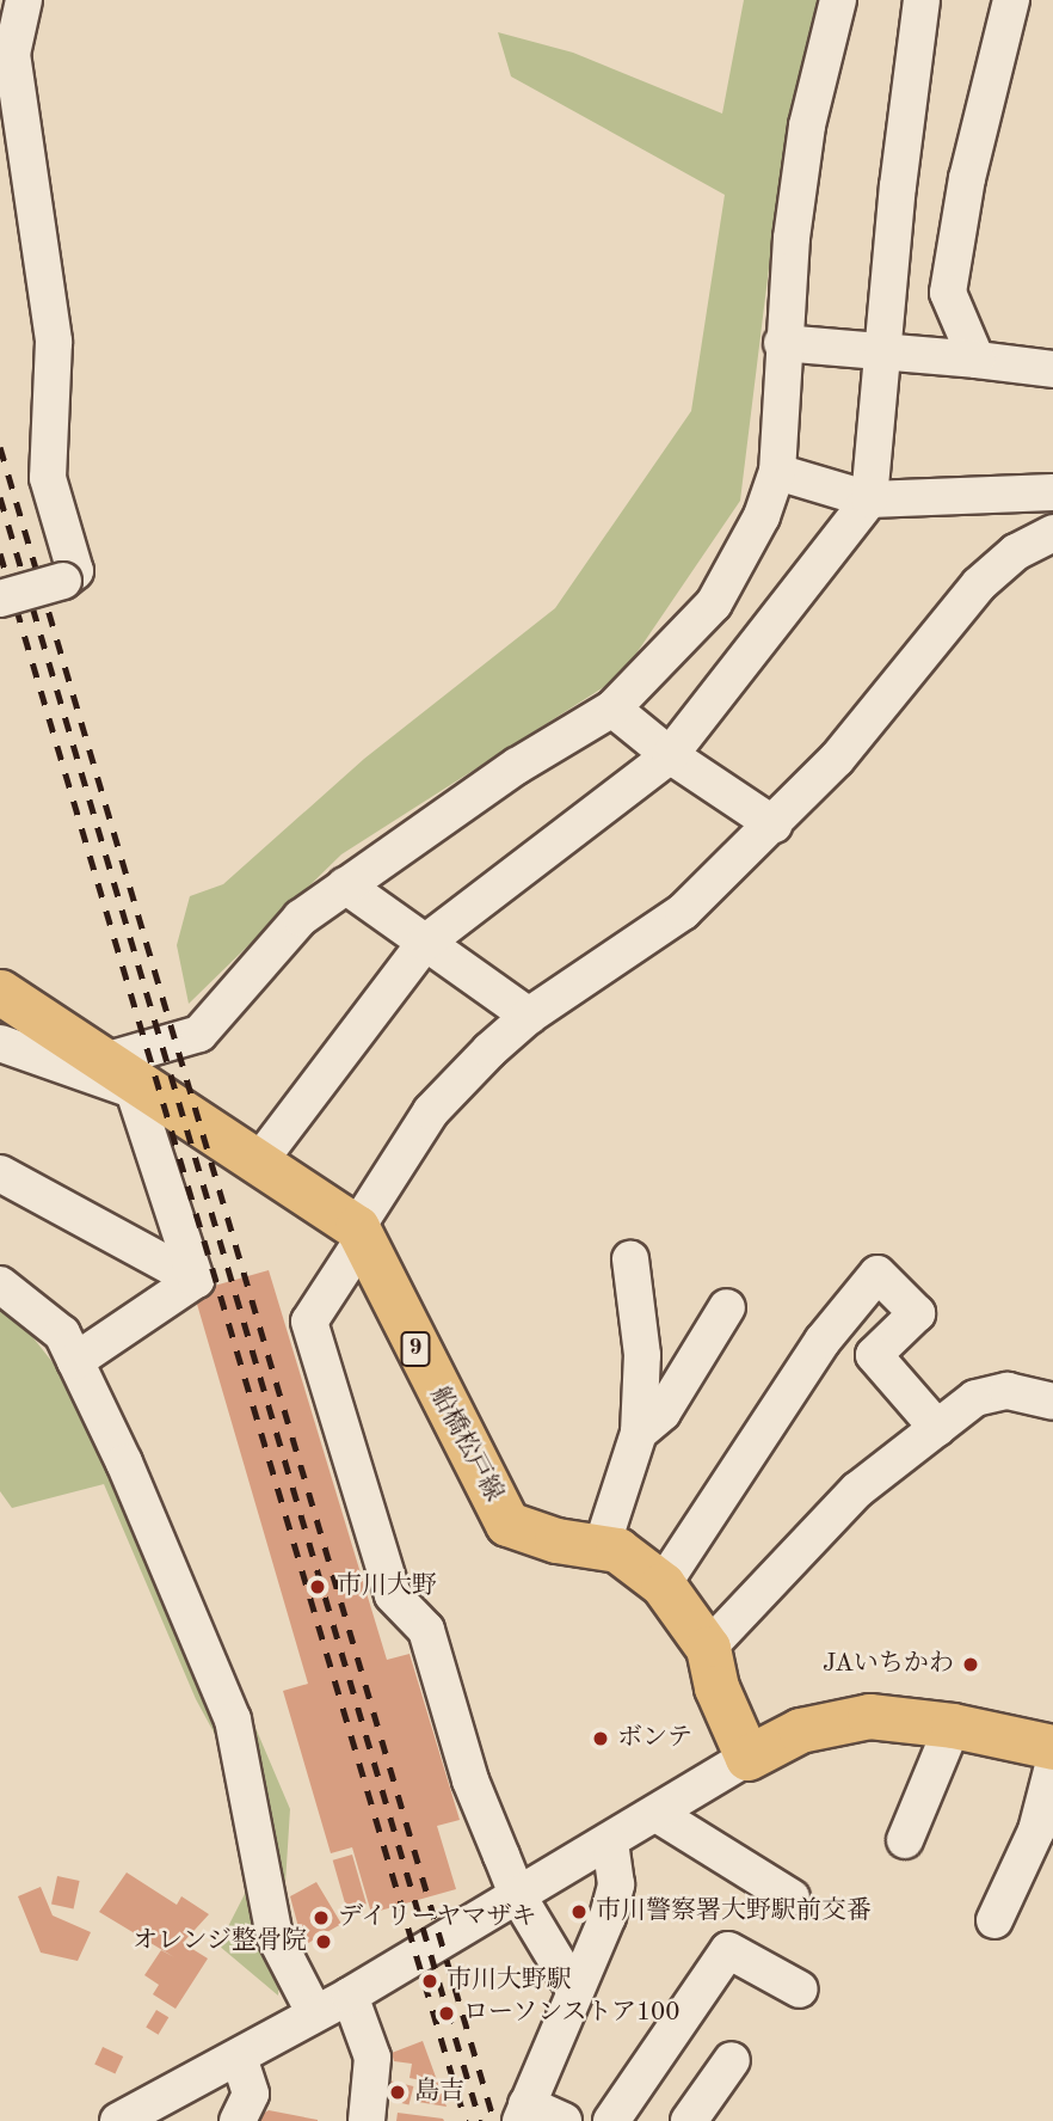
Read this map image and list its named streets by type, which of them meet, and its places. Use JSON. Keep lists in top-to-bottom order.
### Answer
{
  "streets": {
    "main road": ["9", "船橋松戸線"]
  },
  "places": [
    "市川大野",
    "JAいちかわ",
    "ボンテ",
    "市川警察署大野駅前交番",
    "デイリーヤマザキ",
    "オレンジ整骨院",
    "市川大野駅",
    "ローソンストア100",
    "島吉"
  ]
}
